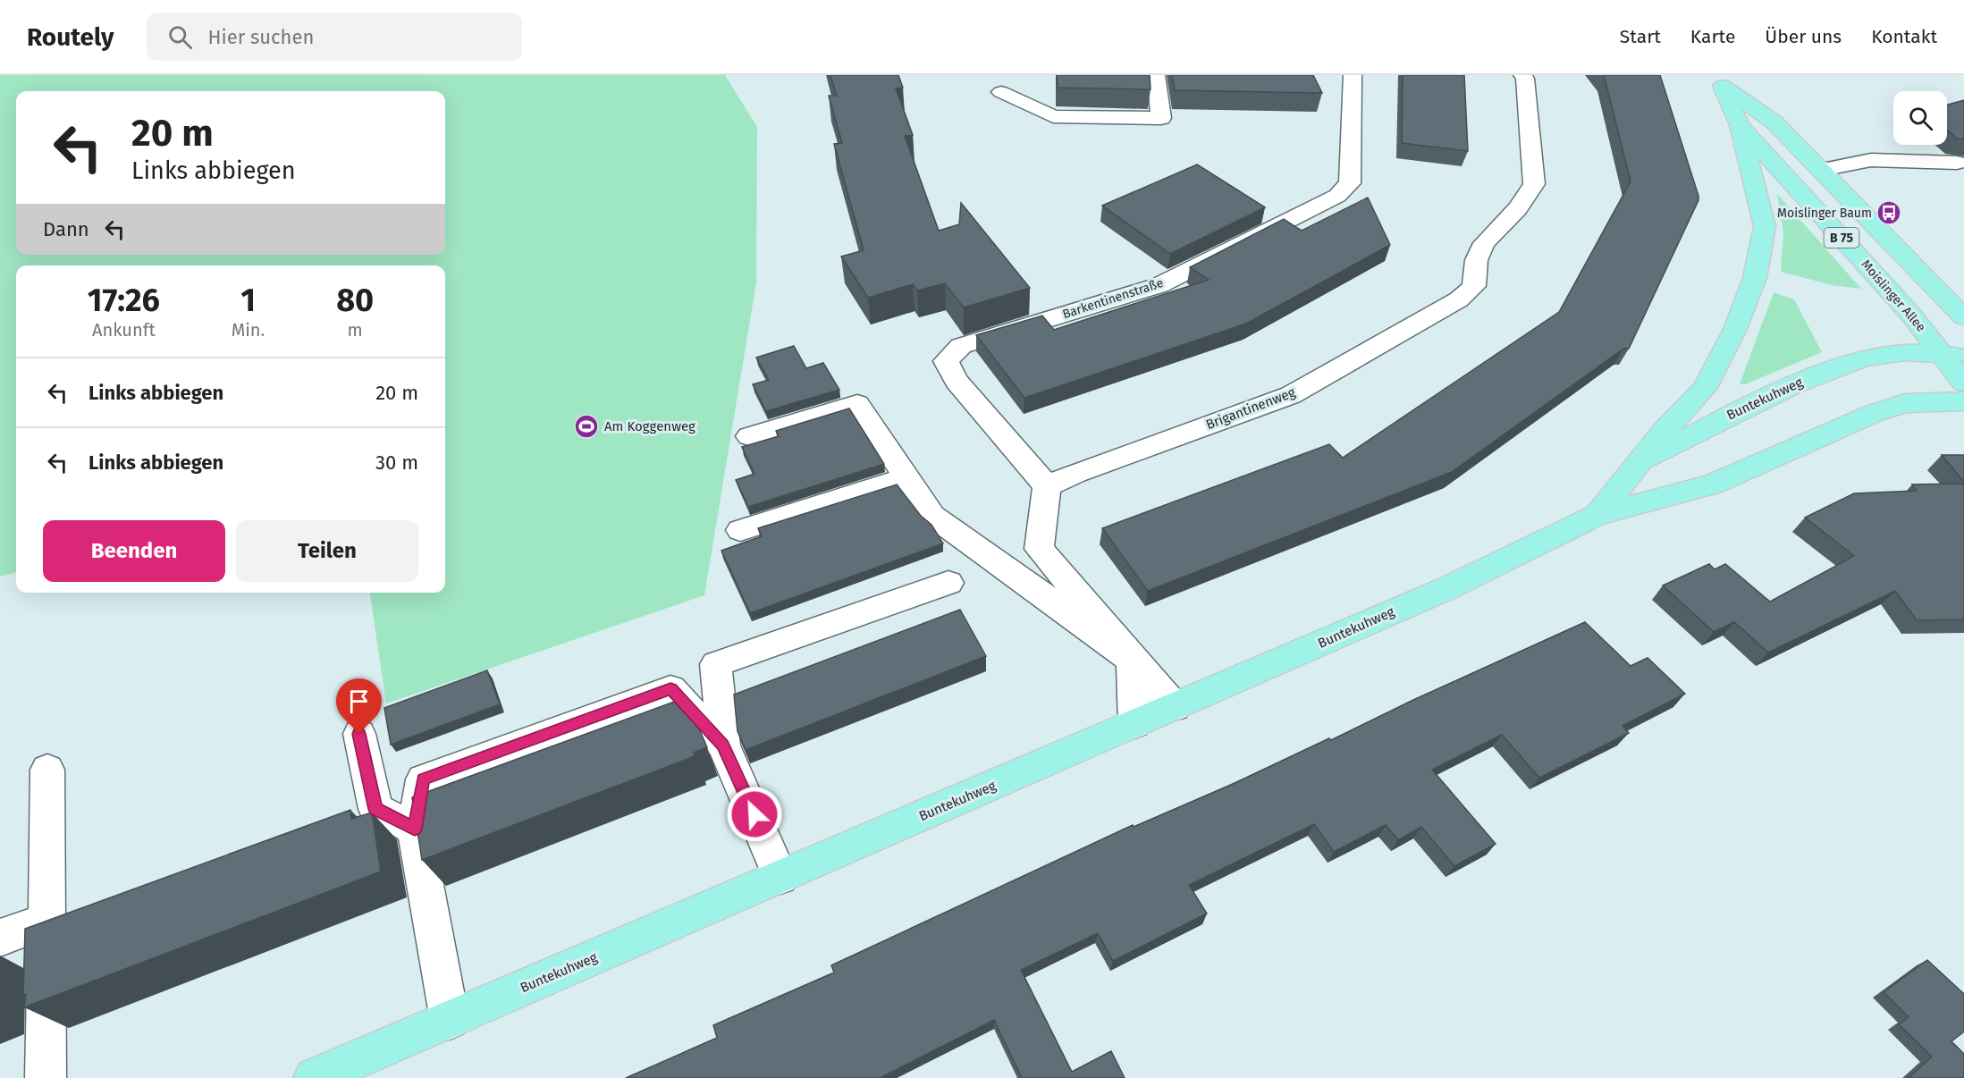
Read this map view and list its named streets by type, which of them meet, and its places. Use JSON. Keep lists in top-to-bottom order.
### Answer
{
  "streets": {
    "main road": ["B 75", "Moislinger Allee", "Buntekuhweg"],
    "street": ["Barkentinenstraße", "Brigantinenweg"]
  },
  "crossings": [
    ["Moislinger Allee", "Buntekuhweg"],
    ["Barkentinenstraße", "Brigantinenweg"]
  ],
  "places": {
    "bus stop": ["Moislinger Baum"],
    "sports": ["Am Koggenweg"]
  },
  "page": {
    "header": "Routely",
    "search": "Hier suchen",
    "nav": [
      "Start",
      "Karte",
      "Über uns",
      "Kontakt"
    ],
    "turn": ["20 m", "Links abbiegen"],
    "then": "Dann",
    "eta": [
      "17:26",
      "Ankunft",
      "1",
      "Min.",
      "80",
      "m"
    ],
    "list": [
      {
        "name": "Links abbiegen",
        "value": "20 m"
      },
      {
        "name": "Links abbiegen",
        "value": "30 m"
      }
    ],
    "buttons": ["Beenden", "Teilen"]
  }
}
